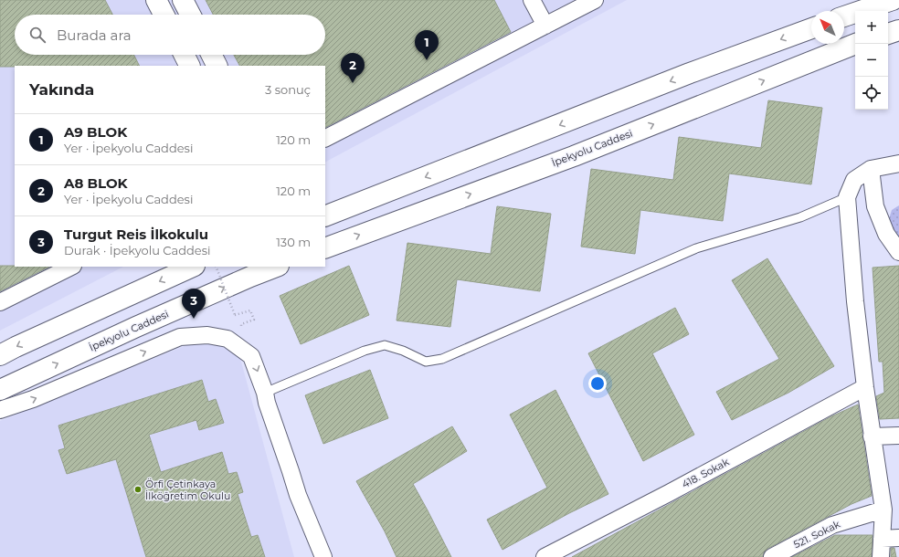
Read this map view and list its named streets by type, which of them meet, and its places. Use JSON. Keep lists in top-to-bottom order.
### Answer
{
  "streets": {
    "main road": ["İpekyolu Caddesi"],
    "street": ["418. Sokak", "521. Sokak"]
  },
  "places": ["Örfi Çetinkaya İlköğretim Okulu"],
  "north": "top left",
  "page": {
    "map_buttons": ["+", "−"],
    "search": "Burada ara",
    "pins": ["1", "2", "3"],
    "heading": ["Yakında", "3 sonuç"],
    "list": [
      {
        "mark": "1",
        "name": "A9 BLOK",
        "note": "Yer · İpekyolu Caddesi",
        "value": "120 m"
      },
      {
        "mark": "2",
        "name": "A8 BLOK",
        "note": "Yer · İpekyolu Caddesi",
        "value": "120 m"
      },
      {
        "mark": "3",
        "name": "Turgut Reis İlkokulu",
        "note": "Durak · İpekyolu Caddesi",
        "value": "130 m"
      }
    ]
  }
}
